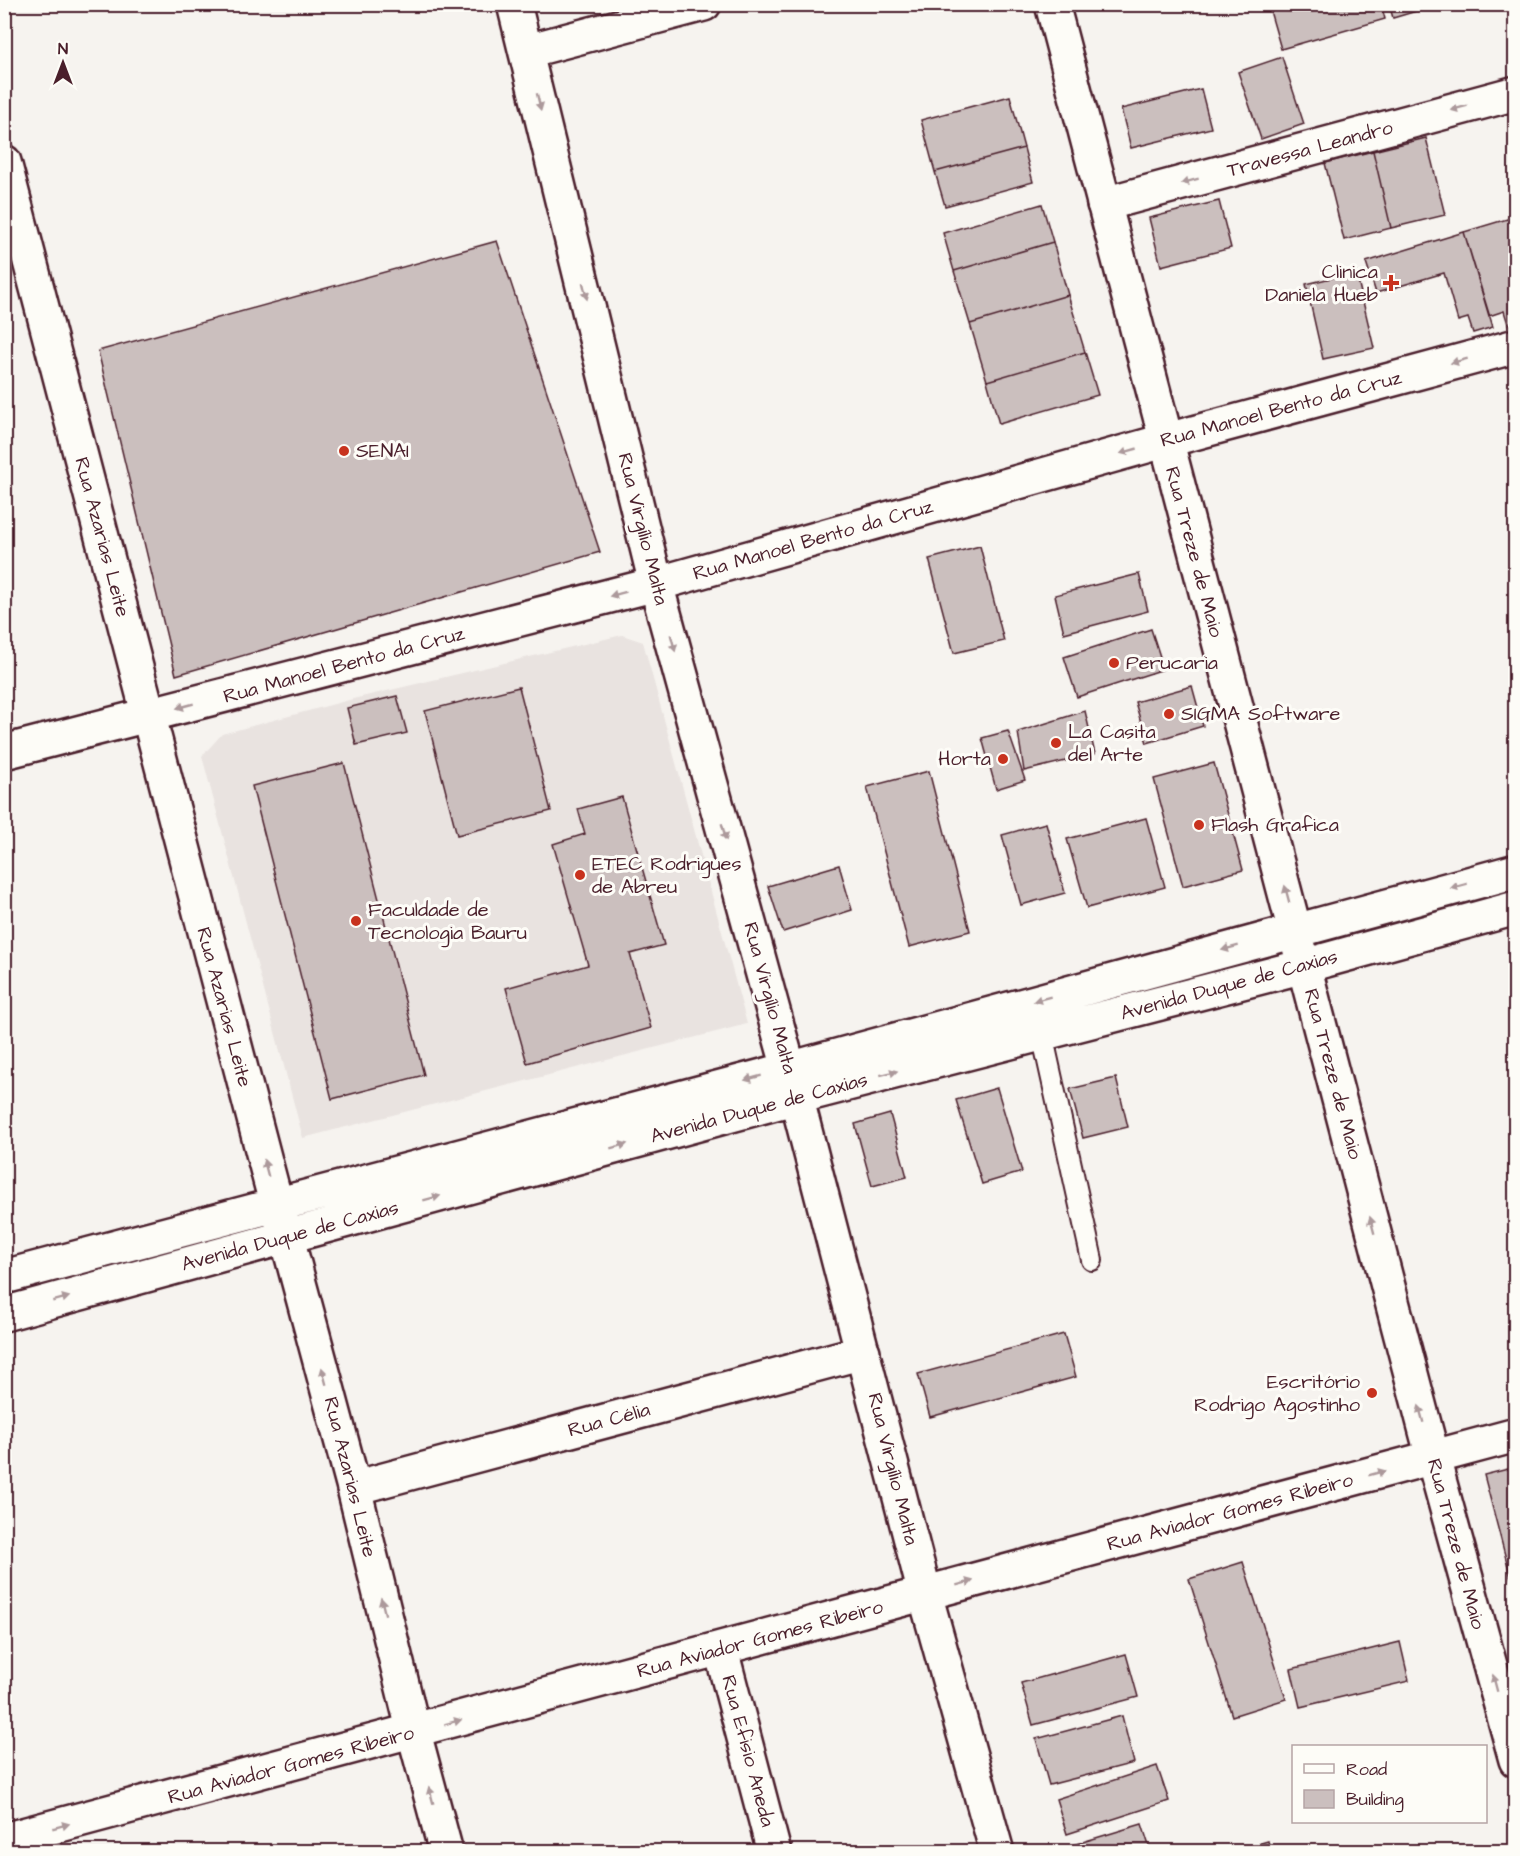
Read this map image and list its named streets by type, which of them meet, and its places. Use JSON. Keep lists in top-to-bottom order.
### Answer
{
  "streets": {
    "street": [
      "Travessa Leandro",
      "Rua Manoel Bento da Cruz",
      "Rua Virgílio Malta",
      "Rua Azarias Leite",
      "Rua Treze de Maio",
      "Avenida Duque de Caxias",
      "Rua Célia",
      "Rua Aviador Gomes Ribeiro",
      "Rua Efisio Aneda"
    ]
  },
  "crossings": [
    ["Travessa Leandro", "Rua Treze de Maio"],
    ["Rua Manoel Bento da Cruz", "Rua Virgílio Malta"],
    ["Rua Manoel Bento da Cruz", "Rua Azarias Leite"],
    ["Rua Manoel Bento da Cruz", "Rua Treze de Maio"],
    ["Rua Virgílio Malta", "Avenida Duque de Caxias"],
    ["Rua Virgílio Malta", "Rua Célia"],
    ["Rua Virgílio Malta", "Rua Aviador Gomes Ribeiro"],
    ["Rua Azarias Leite", "Avenida Duque de Caxias"],
    ["Rua Azarias Leite", "Rua Célia"],
    ["Rua Azarias Leite", "Rua Aviador Gomes Ribeiro"],
    ["Rua Treze de Maio", "Avenida Duque de Caxias"],
    ["Rua Treze de Maio", "Rua Aviador Gomes Ribeiro"],
    ["Rua Aviador Gomes Ribeiro", "Rua Efisio Aneda"]
  ],
  "one_way": [
    "Travessa Leandro",
    "Rua Manoel Bento da Cruz",
    "Rua Virgílio Malta",
    "Rua Azarias Leite",
    "Rua Treze de Maio",
    "Rua Aviador Gomes Ribeiro"
  ],
  "places": {
    "health": ["Clinica Daniela Hueb"],
    "other": [
      "SENAI",
      "Perucaria",
      "SIGMA Software",
      "La Casita del Arte",
      "Horta",
      "Flash Grafica",
      "ETEC Rodrigues de Abreu",
      "Faculdade de Tecnologia Bauru",
      "Escritório Rodrigo Agostinho"
    ]
  },
  "legend": ["Road", "Building"],
  "north": "top"
}
